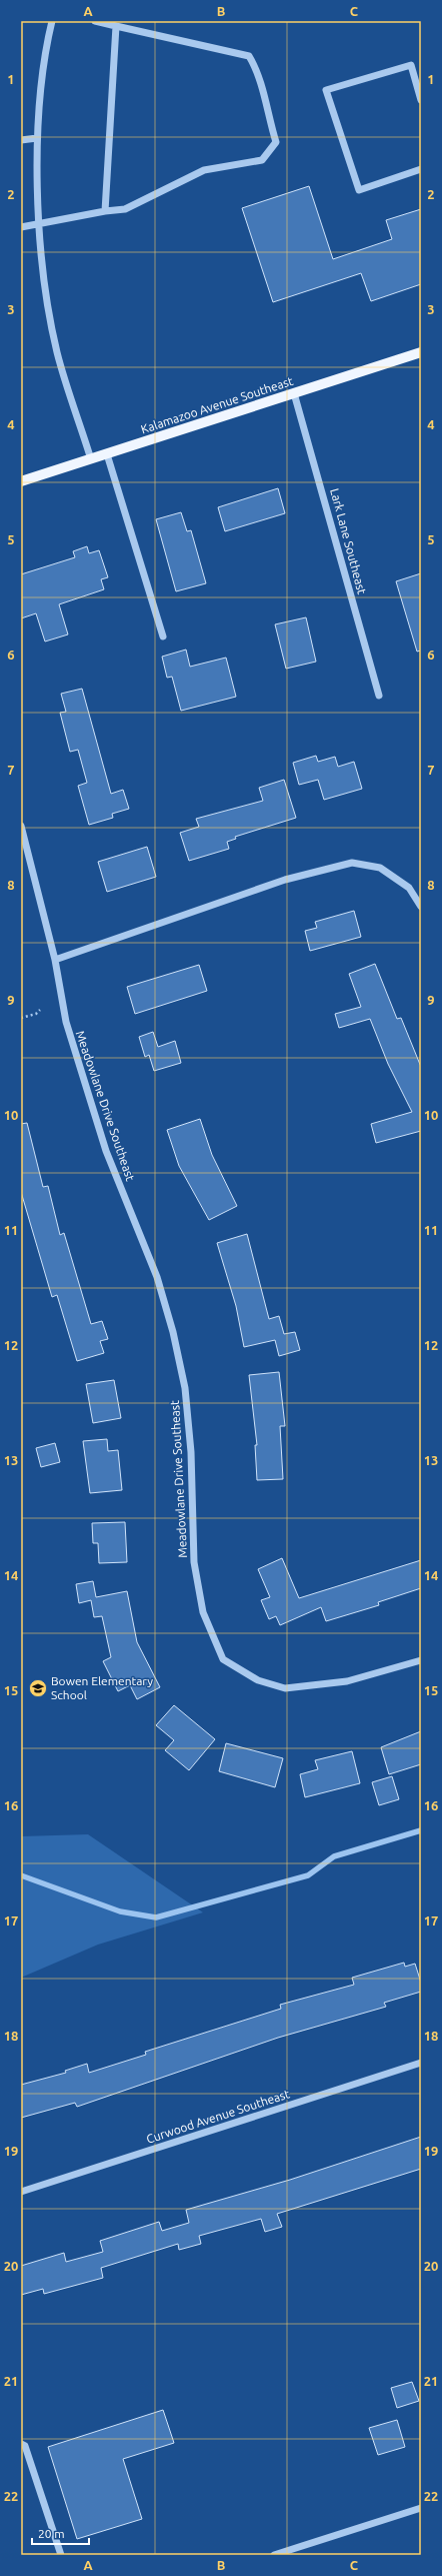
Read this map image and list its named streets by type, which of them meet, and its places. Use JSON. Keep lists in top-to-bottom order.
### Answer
{
  "streets": {
    "main road": ["Kalamazoo Avenue Southeast"],
    "street": ["Lark Lane Southeast", "Meadowlane Drive Southeast", "Curwood Avenue Southeast"]
  },
  "crossings": [
    ["Kalamazoo Avenue Southeast", "Lark Lane Southeast"]
  ],
  "places": {
    "school or university": ["Bowen Elementary School"]
  },
  "scale_bar": "20 m",
  "grid": {
    "columns": ["A", "B", "C"],
    "rows": [
      "1",
      "2",
      "3",
      "4",
      "5",
      "6",
      "7",
      "8",
      "9",
      "10",
      "11",
      "12",
      "13",
      "14",
      "15",
      "16",
      "17",
      "18",
      "19",
      "20",
      "21",
      "22"
    ]
  }
}
